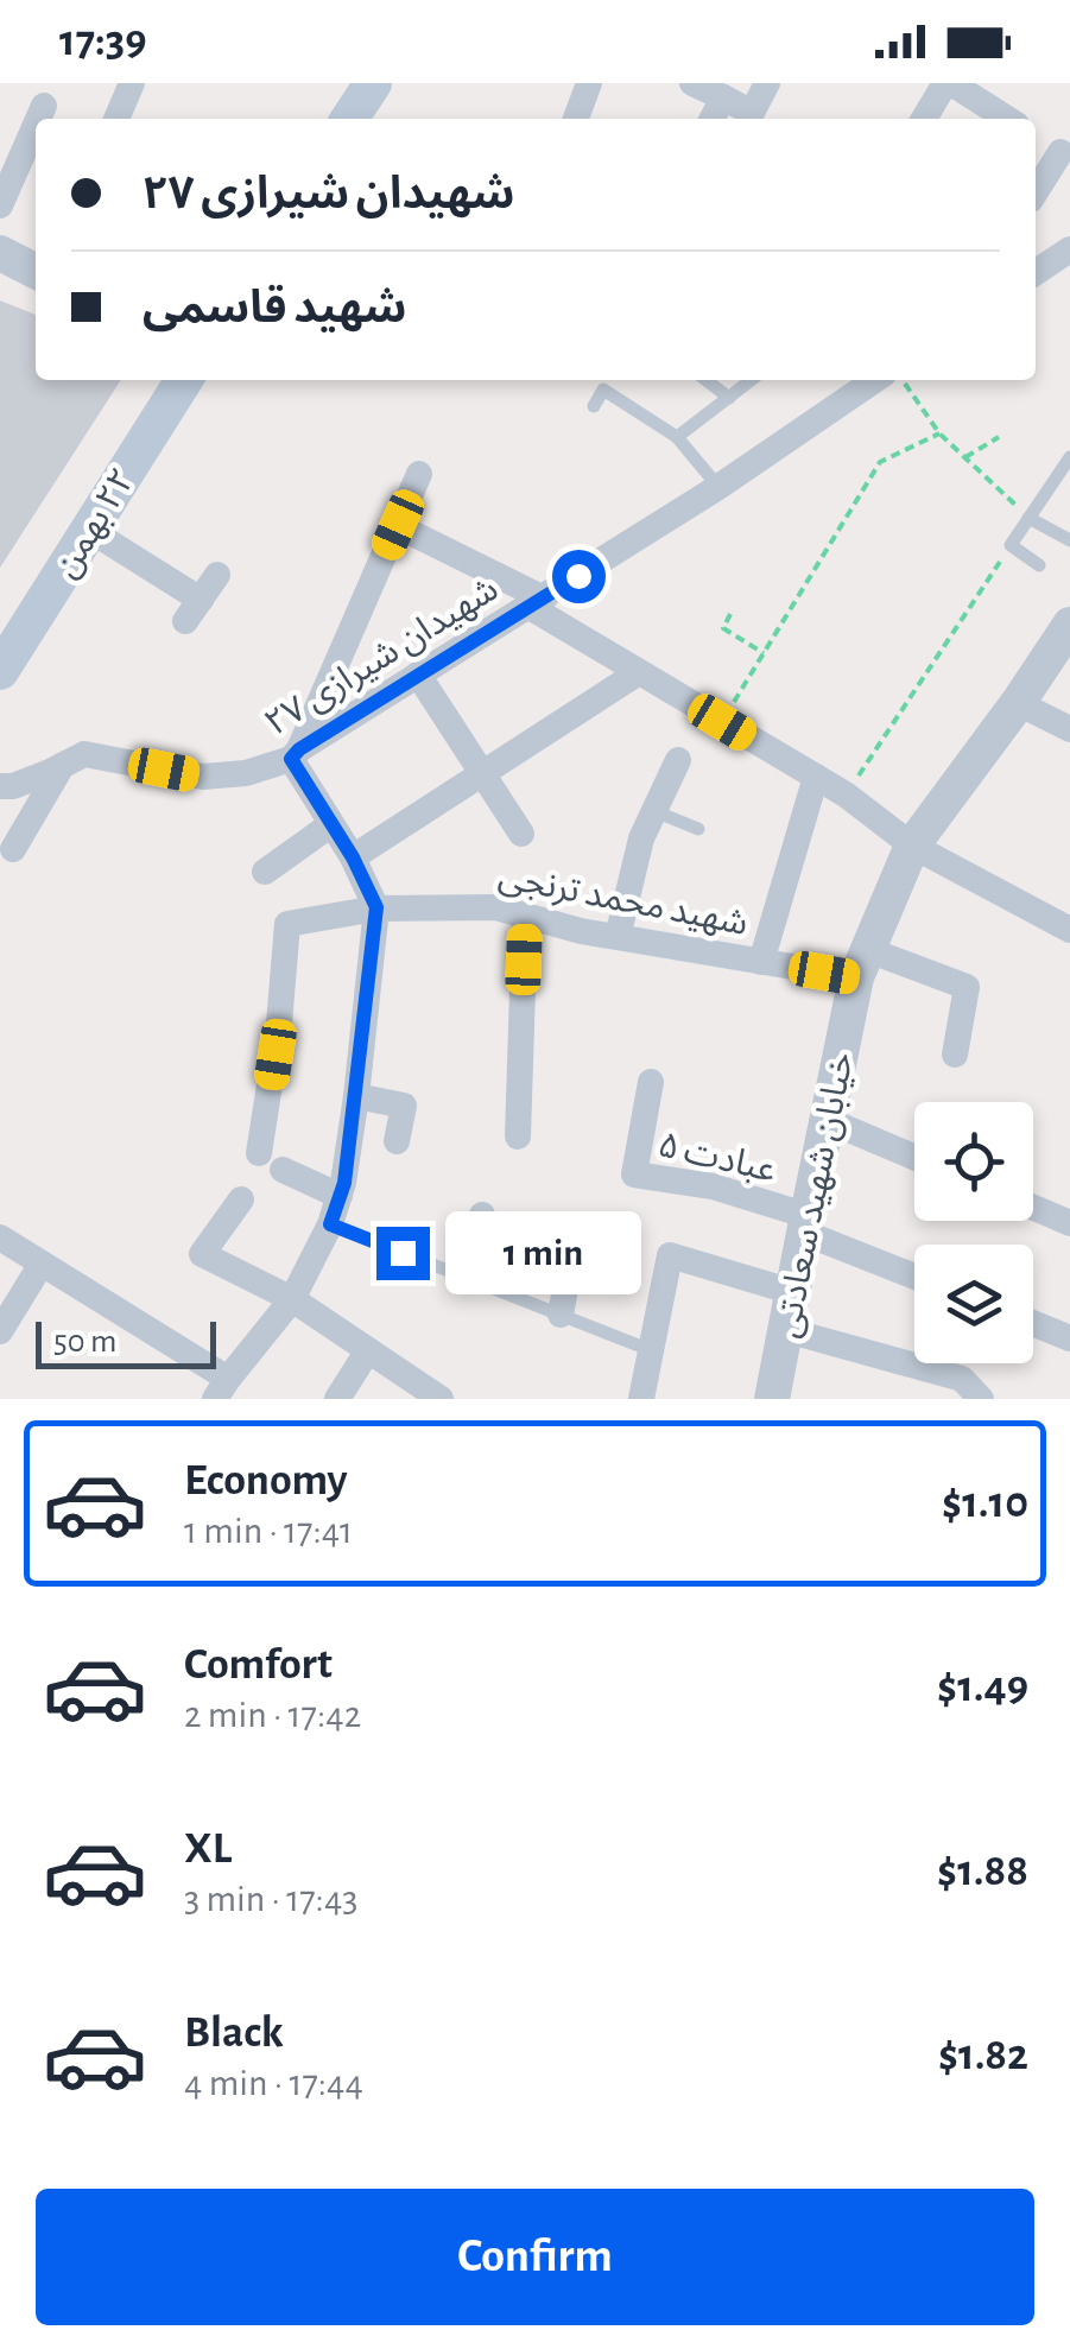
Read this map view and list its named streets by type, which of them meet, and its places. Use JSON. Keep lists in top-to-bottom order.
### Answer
{
  "streets": {
    "main road": ["٢٢ بهمن"],
    "street": [
      "شهیدان شیرازی ۲۷",
      "شهید محمد ترنجی",
      "عبادت ۵",
      "خیابان شهید سعادتی"
    ]
  },
  "crossings": [
    ["شهید محمد ترنجی", "خیابان شهید سعادتی"],
    ["عبادت ۵", "خیابان شهید سعادتی"]
  ],
  "scale_bar": "50 m",
  "page": {
    "status": "17:39",
    "banner": ["شهیدان شیرازی ۲۷", "شهید قاسمی"],
    "bubble": "1 min",
    "scale": "50 m",
    "list": [
      {
        "name": "Economy",
        "note": "1 min · 17:41",
        "value": "$1.10"
      },
      {
        "name": "Comfort",
        "note": "2 min · 17:42",
        "value": "$1.49"
      },
      {
        "name": "XL",
        "note": "3 min · 17:43",
        "value": "$1.88"
      },
      {
        "name": "Black",
        "note": "4 min · 17:44",
        "value": "$1.82"
      }
    ],
    "buttons": "Confirm"
  }
}
